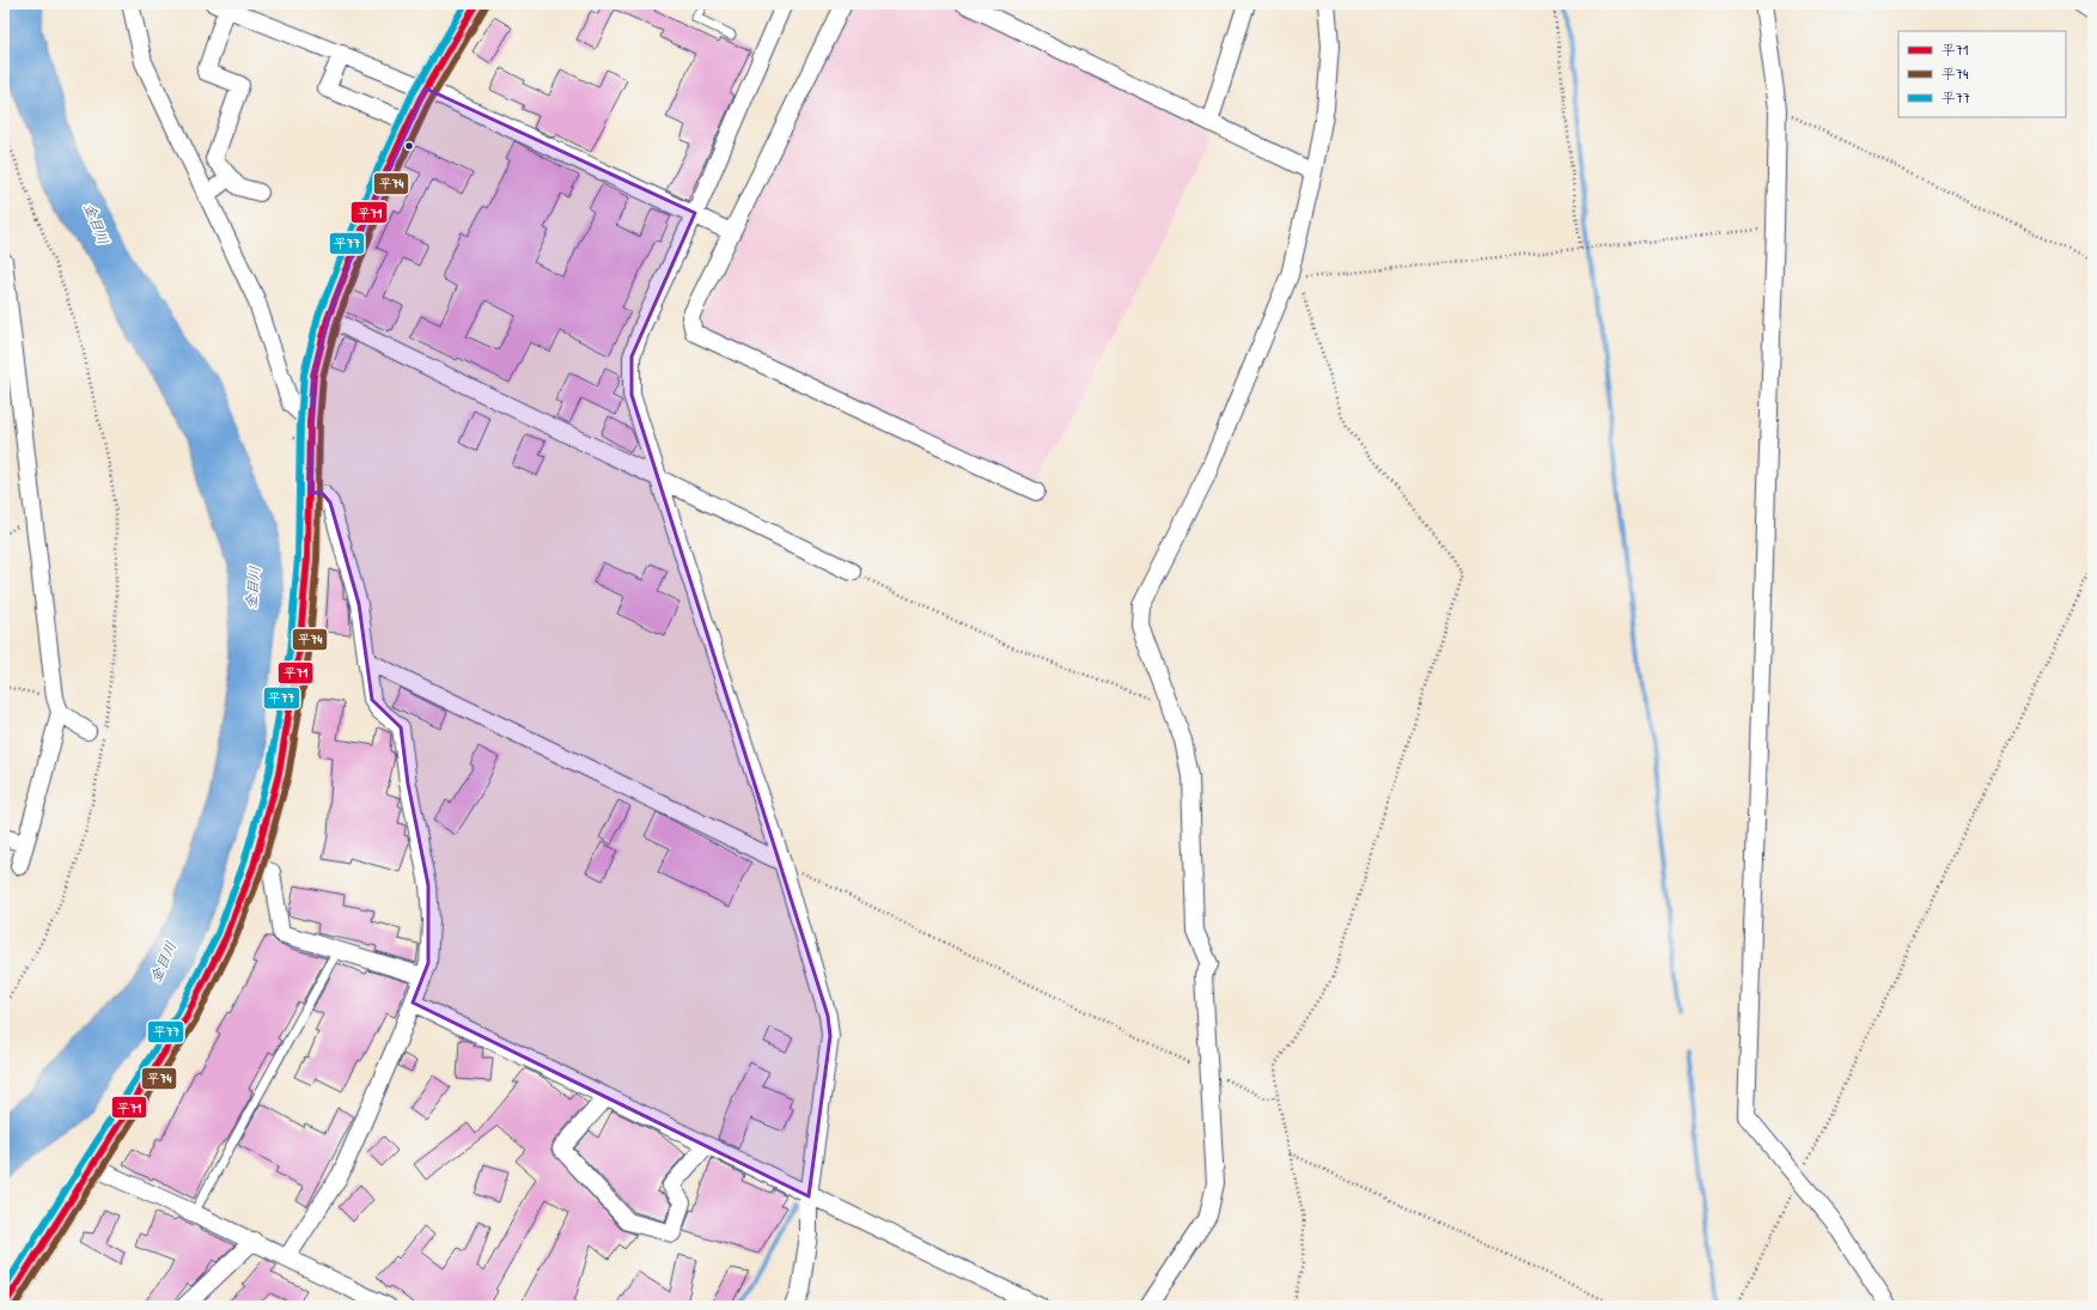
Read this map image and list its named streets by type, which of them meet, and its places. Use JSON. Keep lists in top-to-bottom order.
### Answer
{
  "water": ["金目川"],
  "lines": ["transit line 平71", "transit line 平77", "transit line 平74"],
  "legend": ["平71", "平74", "平77"]
}
